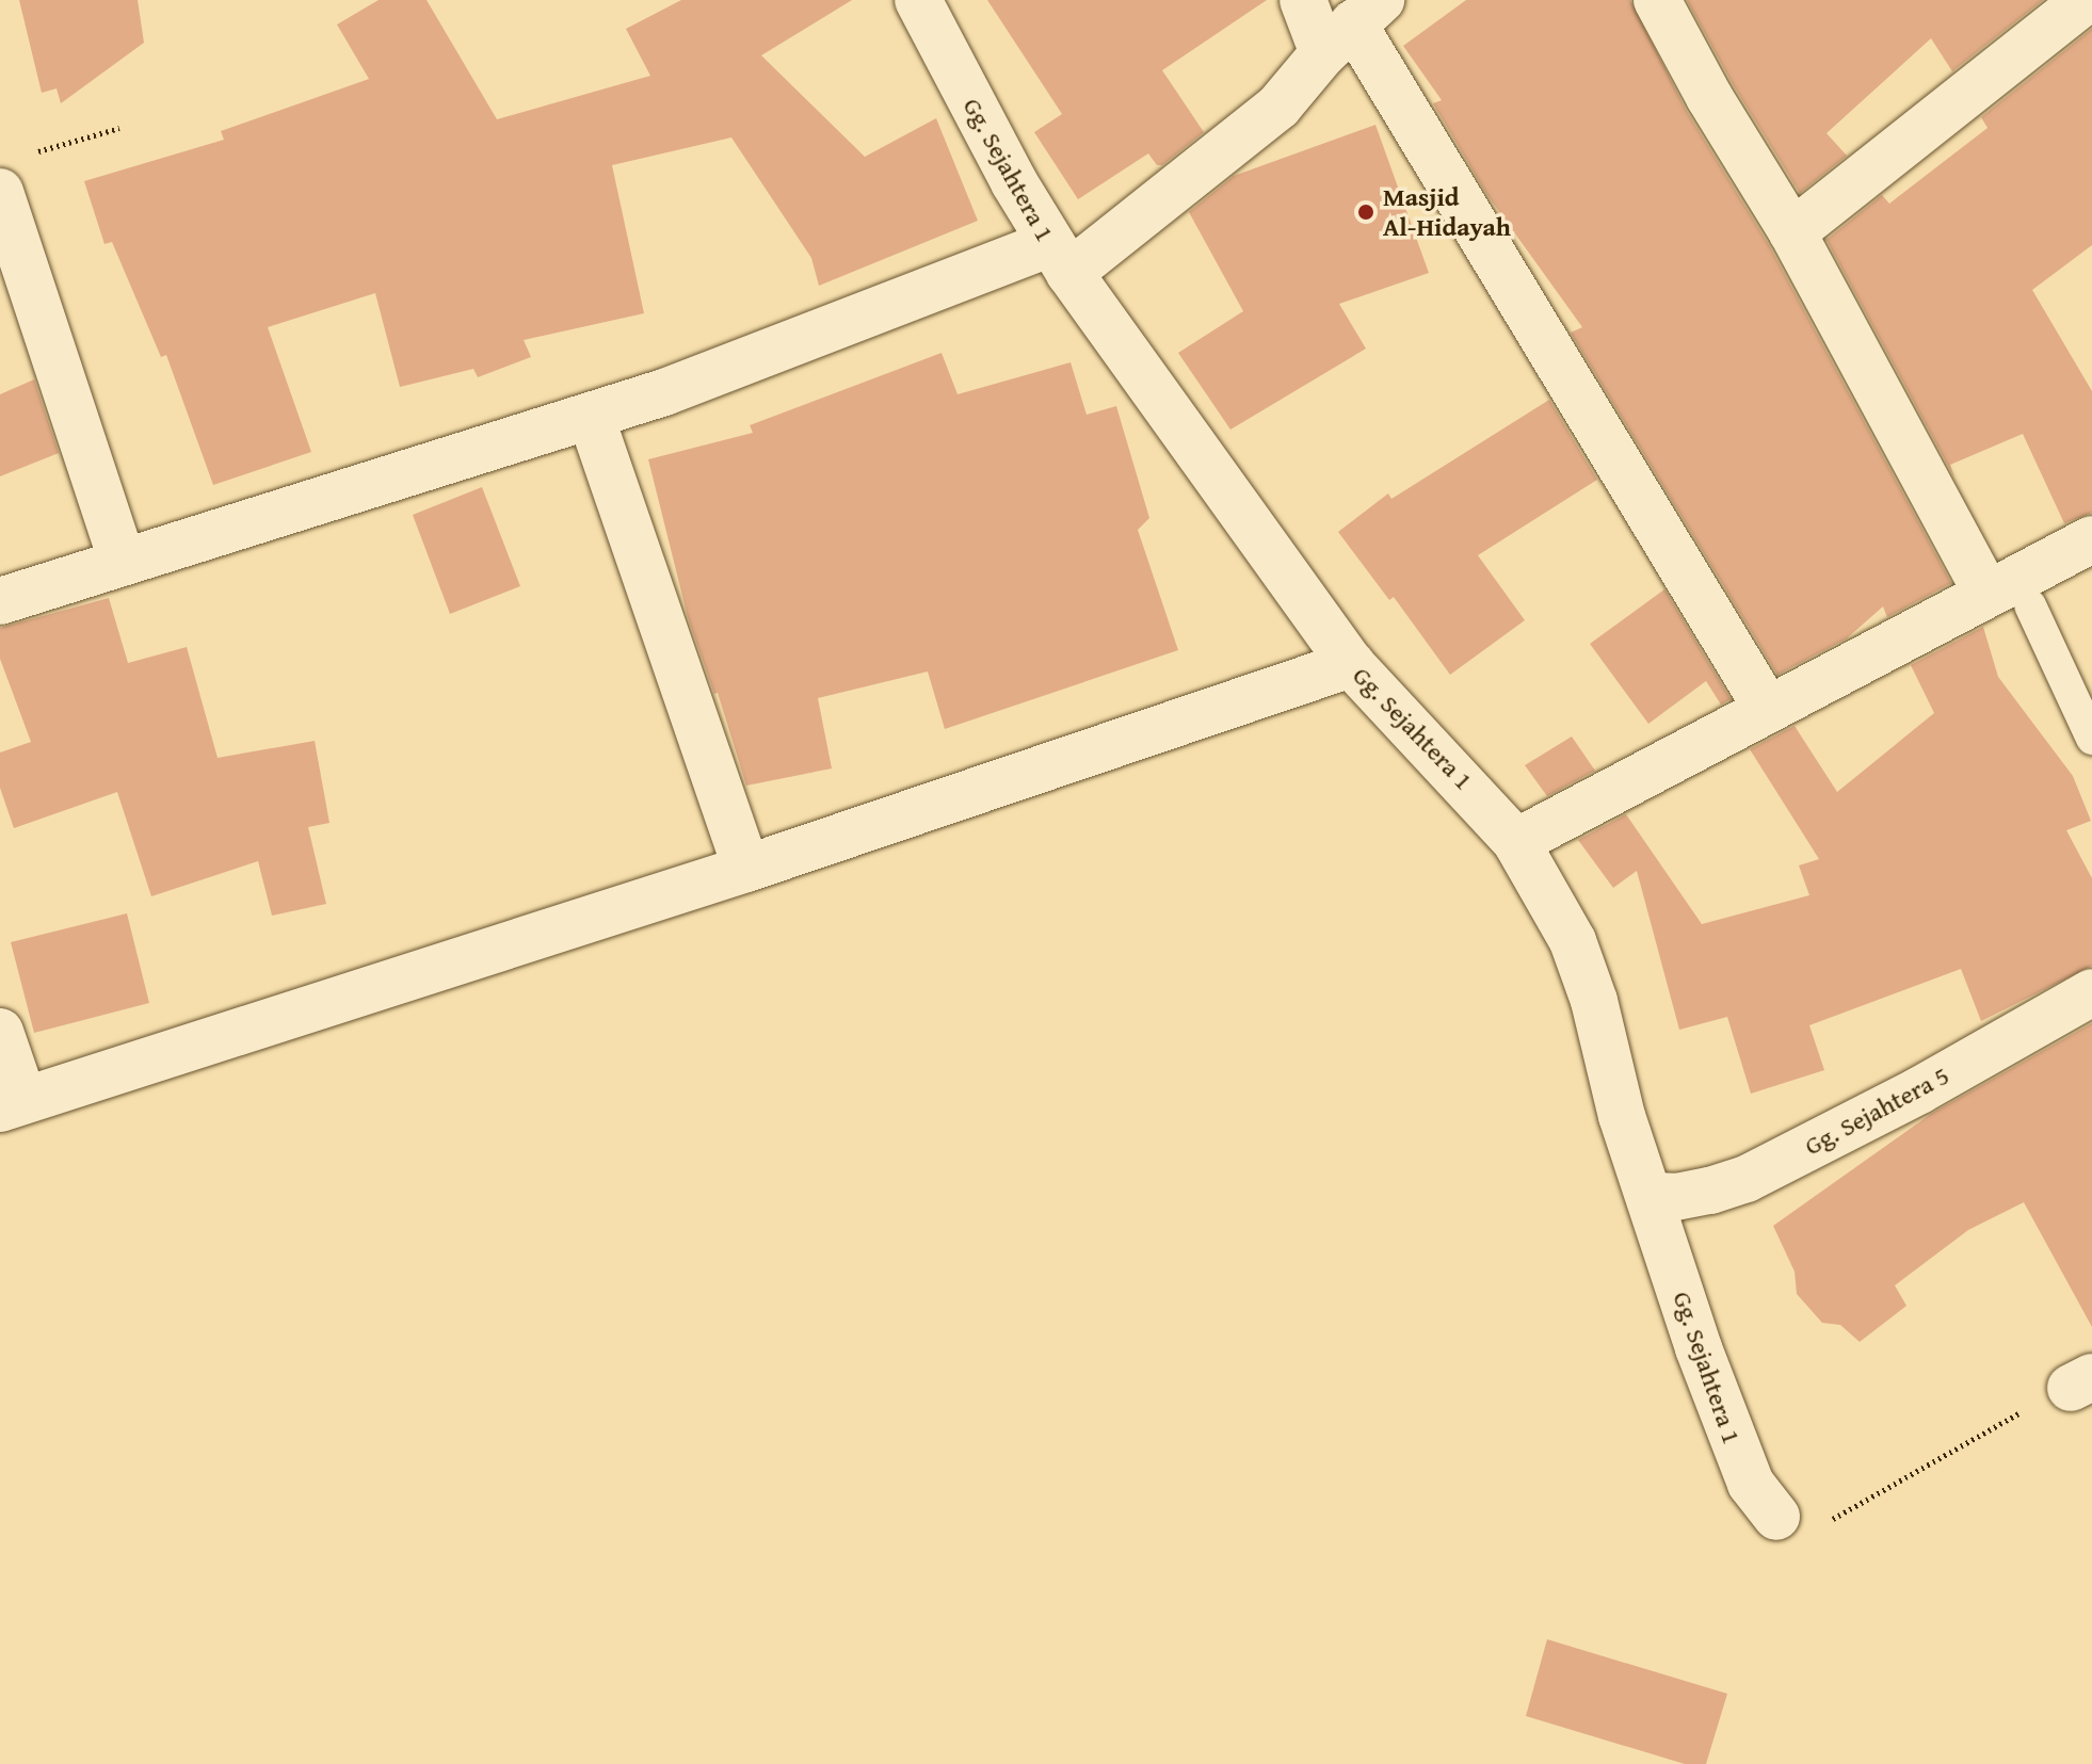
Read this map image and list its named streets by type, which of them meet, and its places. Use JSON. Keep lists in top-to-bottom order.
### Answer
{
  "streets": {
    "street": ["Gg. Sejahtera 1", "Gg. Sejahtera 5"]
  },
  "crossings": [
    ["Gg. Sejahtera 1", "Gg. Sejahtera 5"]
  ],
  "places": ["Masjid Al-Hidayah"]
}
